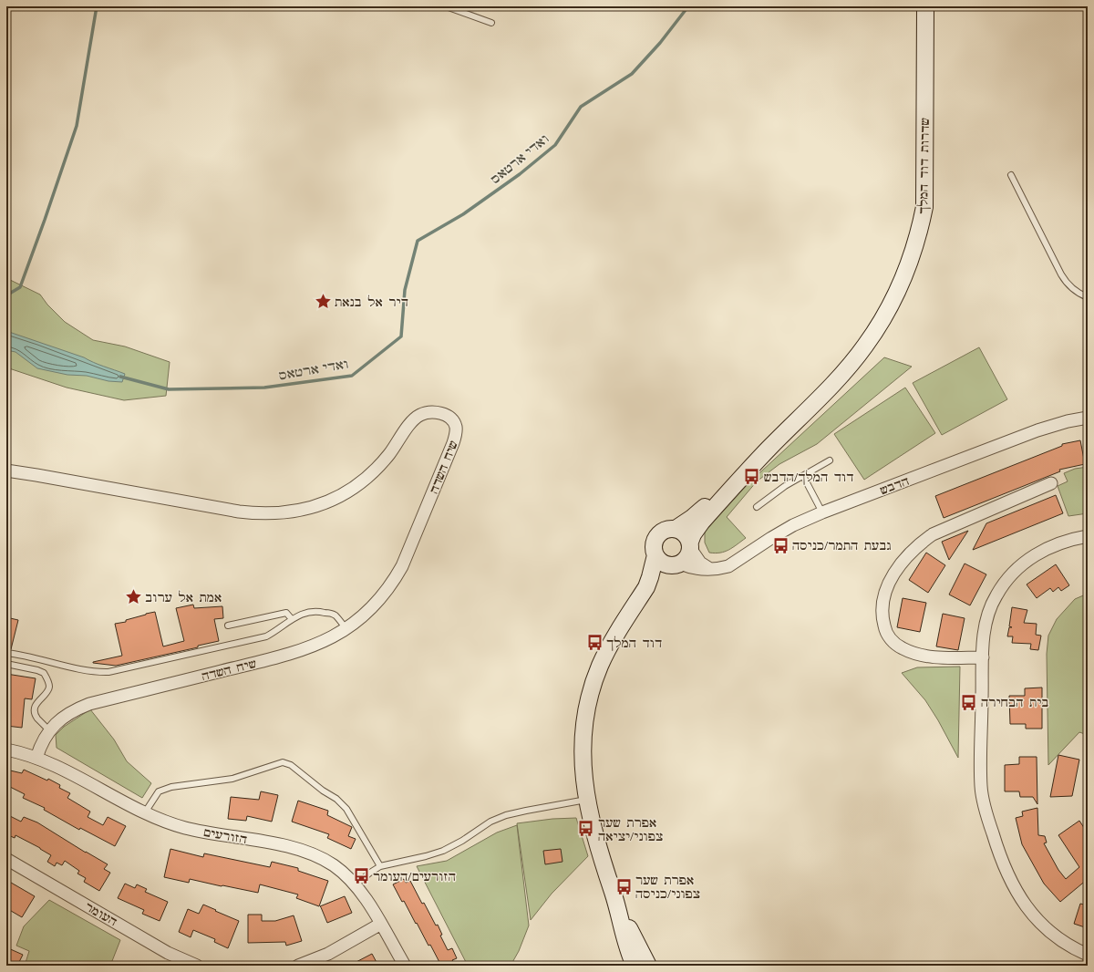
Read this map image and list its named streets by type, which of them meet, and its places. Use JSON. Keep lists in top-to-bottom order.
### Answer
{
  "streets": {
    "street": [
      "שדרות דוד המלך",
      "שיח השדה",
      "הדבש",
      "הזורעים",
      "העומר"
    ]
  },
  "crossings": [
    ["שדרות דוד המלך", "הדבש"],
    ["שיח השדה", "הזורעים"]
  ],
  "water": ["ואדי ארטאס"],
  "places": {
    "place": ["דיר אל בנאת", "אמת אל ערוב"],
    "bus stop": [
      "דוד המלך/הדבש",
      "גבעת התמר/כניסה",
      "דוד המלך",
      "בית הבחירה",
      "אפרת שער צפוני/יציאה",
      "הזורעים/העומר",
      "אפרת שער צפוני/כניסה"
    ]
  }
}
